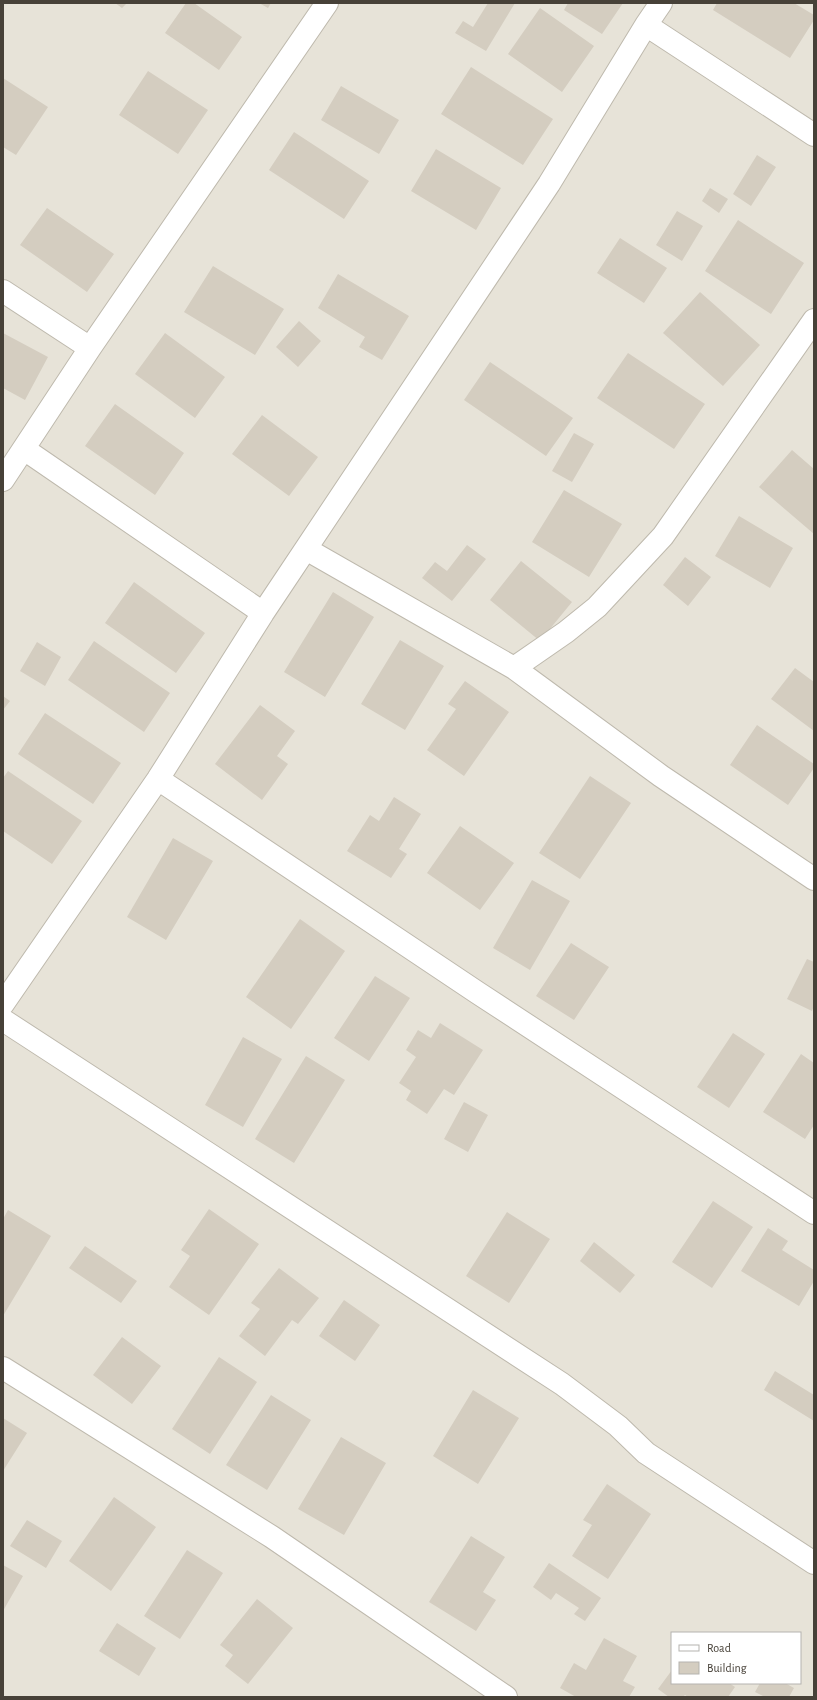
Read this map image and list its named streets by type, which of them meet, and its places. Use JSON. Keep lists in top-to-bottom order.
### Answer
{
  "legend": ["Road", "Building"]
}
